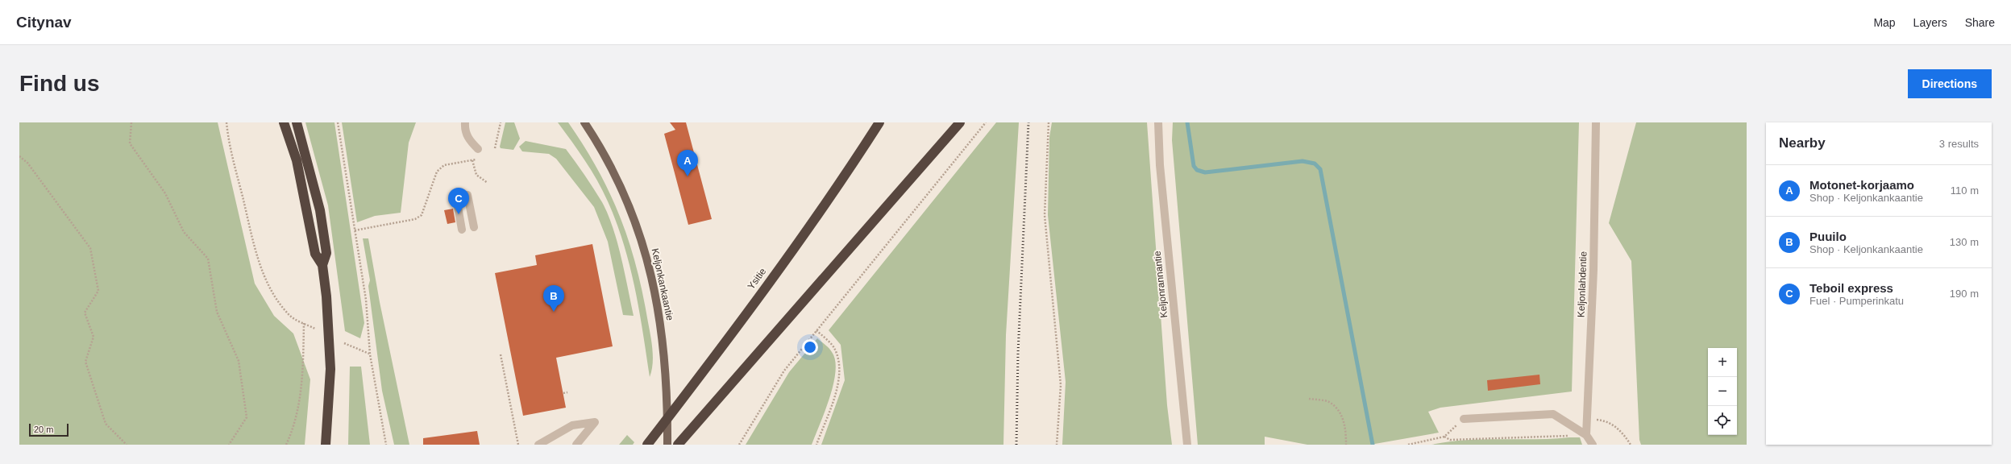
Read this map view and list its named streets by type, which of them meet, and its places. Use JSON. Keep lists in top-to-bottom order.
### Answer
{
  "streets": {
    "highway": ["Ysitie"],
    "main road": ["Keljonkankaantie"],
    "street": ["Keljonrannantie", "Keljonlahdentie"]
  },
  "scale_bar": "20 m",
  "page": {
    "header": "Citynav",
    "nav": ["Map", "Layers", "Share"],
    "buttons": "Directions",
    "title": "Find us",
    "heading": ["Nearby", "3 results"],
    "pins": ["A", "C", "B"],
    "list": [
      {
        "mark": "A",
        "name": "Motonet-korjaamo",
        "note": "Shop · Keljonkankaantie",
        "value": "110 m"
      },
      {
        "mark": "B",
        "name": "Puuilo",
        "note": "Shop · Keljonkankaantie",
        "value": "130 m"
      },
      {
        "mark": "C",
        "name": "Teboil express",
        "note": "Fuel · Pumperinkatu",
        "value": "190 m"
      }
    ],
    "map_buttons": ["+", "−"],
    "scale": "20 m"
  }
}
